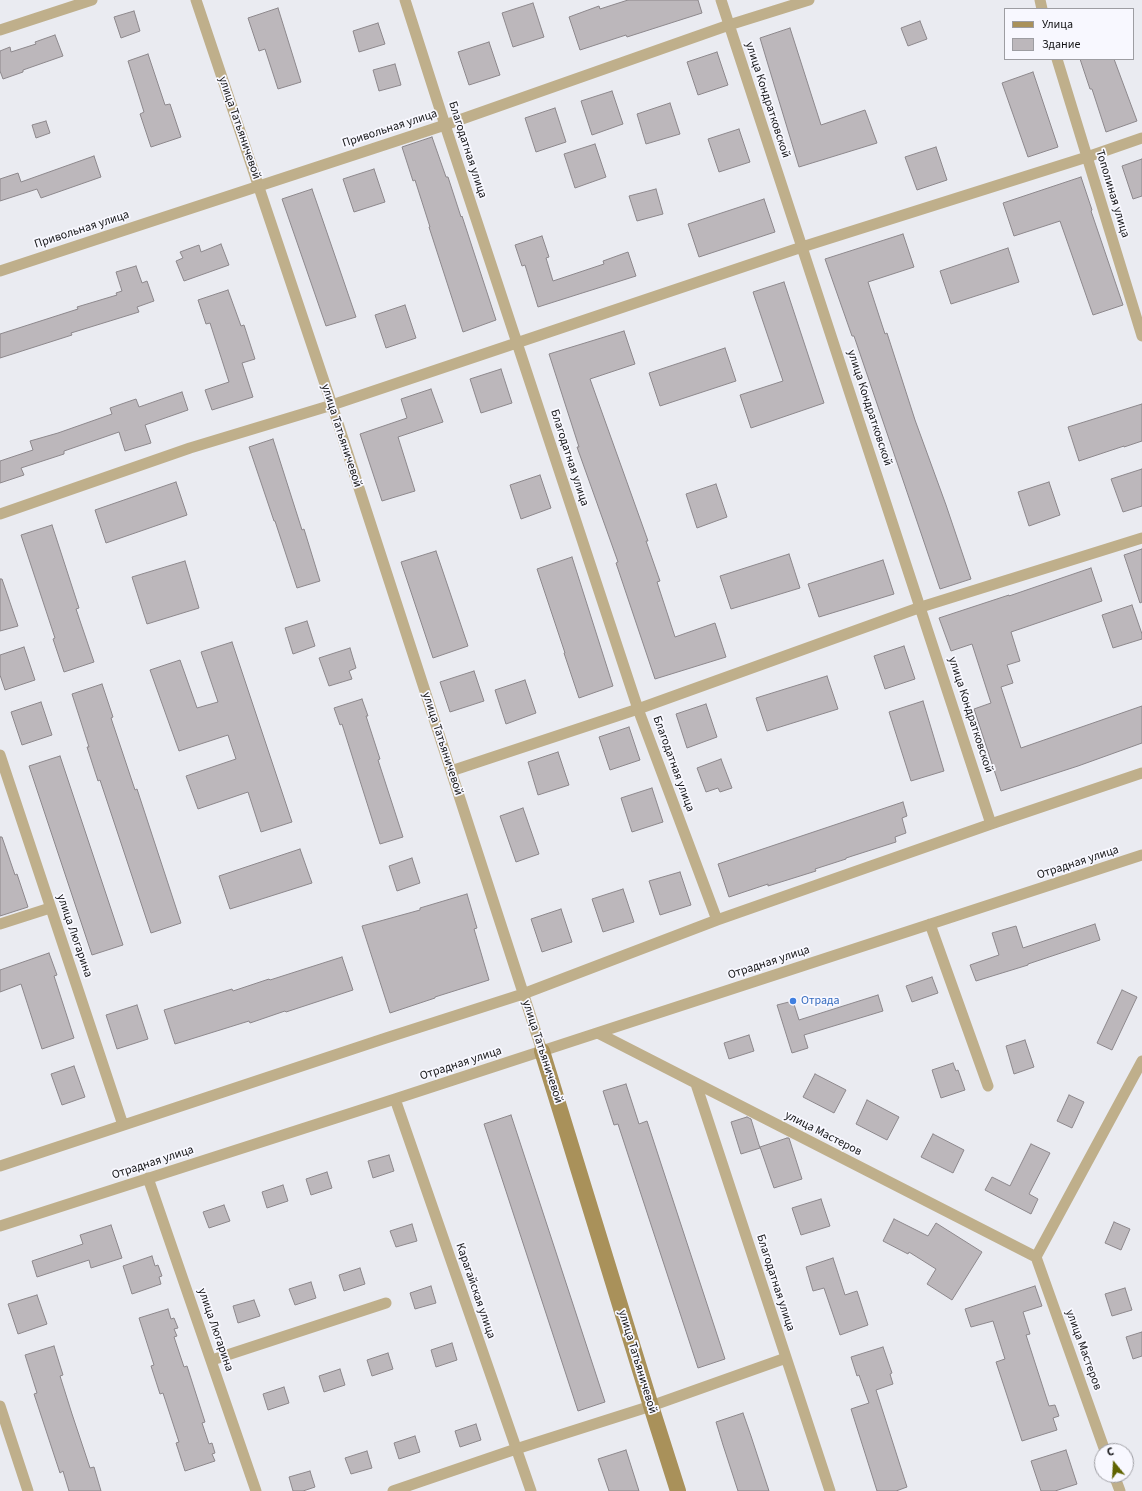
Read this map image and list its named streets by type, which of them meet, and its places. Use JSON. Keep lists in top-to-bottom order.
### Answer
{
  "streets": {
    "street": [
      "улица Кондратковской",
      "улица Татьяничевой",
      "Привольная улица",
      "Благодатная улица",
      "Тополиная улица",
      "Отрадная улица",
      "улица Люгарина",
      "улица Мастеров",
      "Карагайская улица"
    ]
  },
  "crossings": [
    ["улица Кондратковской", "Привольная улица"],
    ["улица Татьяничевой", "Привольная улица"],
    ["улица Татьяничевой", "Отрадная улица"],
    ["Привольная улица", "Благодатная улица"],
    ["Благодатная улица", "улица Мастеров"],
    ["Отрадная улица", "улица Люгарина"],
    ["Отрадная улица", "улица Мастеров"],
    ["Отрадная улица", "Карагайская улица"]
  ],
  "places": ["Отрада"],
  "legend": ["Улица", "Здание"],
  "north": "top"
}
